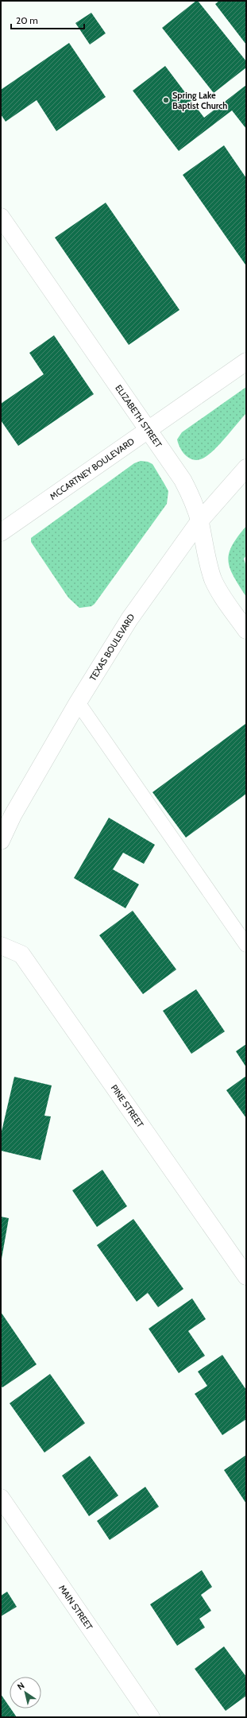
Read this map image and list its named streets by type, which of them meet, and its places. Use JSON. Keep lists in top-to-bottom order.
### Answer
{
  "streets": {
    "street": [
      "ELIZABETH STREET",
      "MCCARTNEY BOULEVARD",
      "TEXAS BOULEVARD",
      "PINE STREET",
      "MAIN STREET"
    ]
  },
  "crossings": [
    ["ELIZABETH STREET", "MCCARTNEY BOULEVARD"],
    ["ELIZABETH STREET", "TEXAS BOULEVARD"]
  ],
  "places": ["Spring Lake Baptist Church"],
  "scale_bar": "20 m",
  "north": "top left"
}
